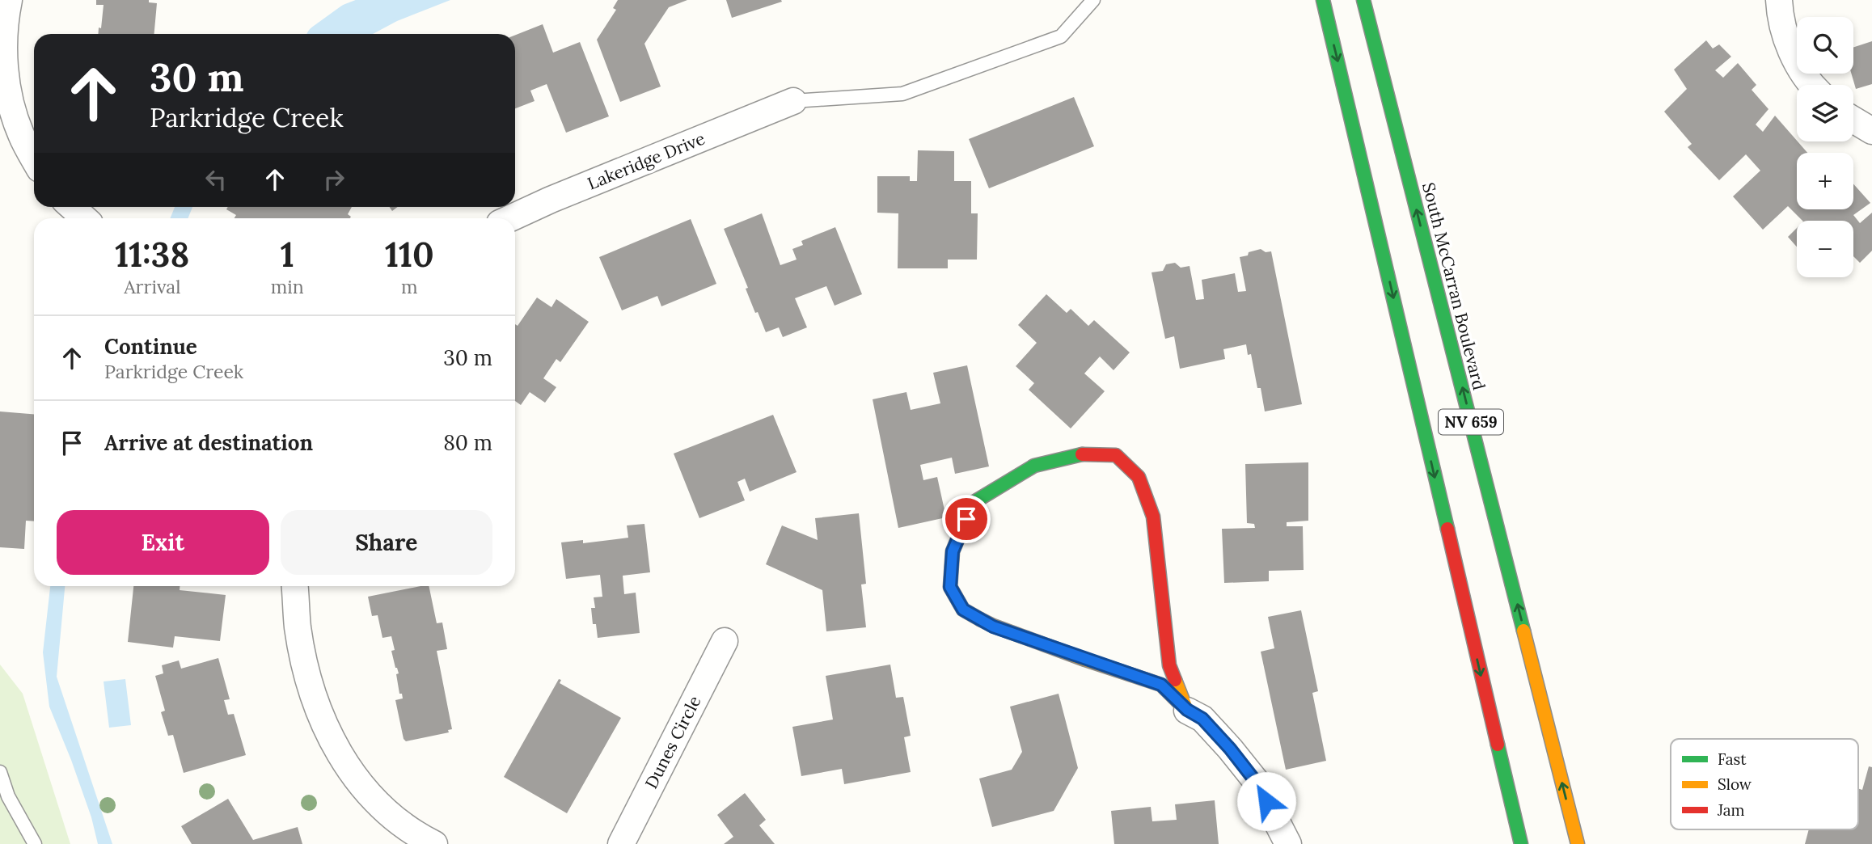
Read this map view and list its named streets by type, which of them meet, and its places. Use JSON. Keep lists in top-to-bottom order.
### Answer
{
  "streets": {
    "main road": ["South McCarran Boulevard", "NV 659"],
    "street": ["Lakeridge Drive", "Dunes Circle"]
  },
  "legend": ["Fast", "Slow", "Jam"],
  "page": {
    "map_buttons": ["+", "−"],
    "turn": ["30 m", "Parkridge Creek"],
    "eta": [
      "11:38",
      "Arrival",
      "1",
      "min",
      "110",
      "m"
    ],
    "list": [
      {
        "name": "Continue",
        "note": "Parkridge Creek",
        "value": "30 m"
      },
      {
        "name": "Arrive at destination",
        "value": "80 m"
      }
    ],
    "buttons": ["Exit", "Share"]
  }
}
